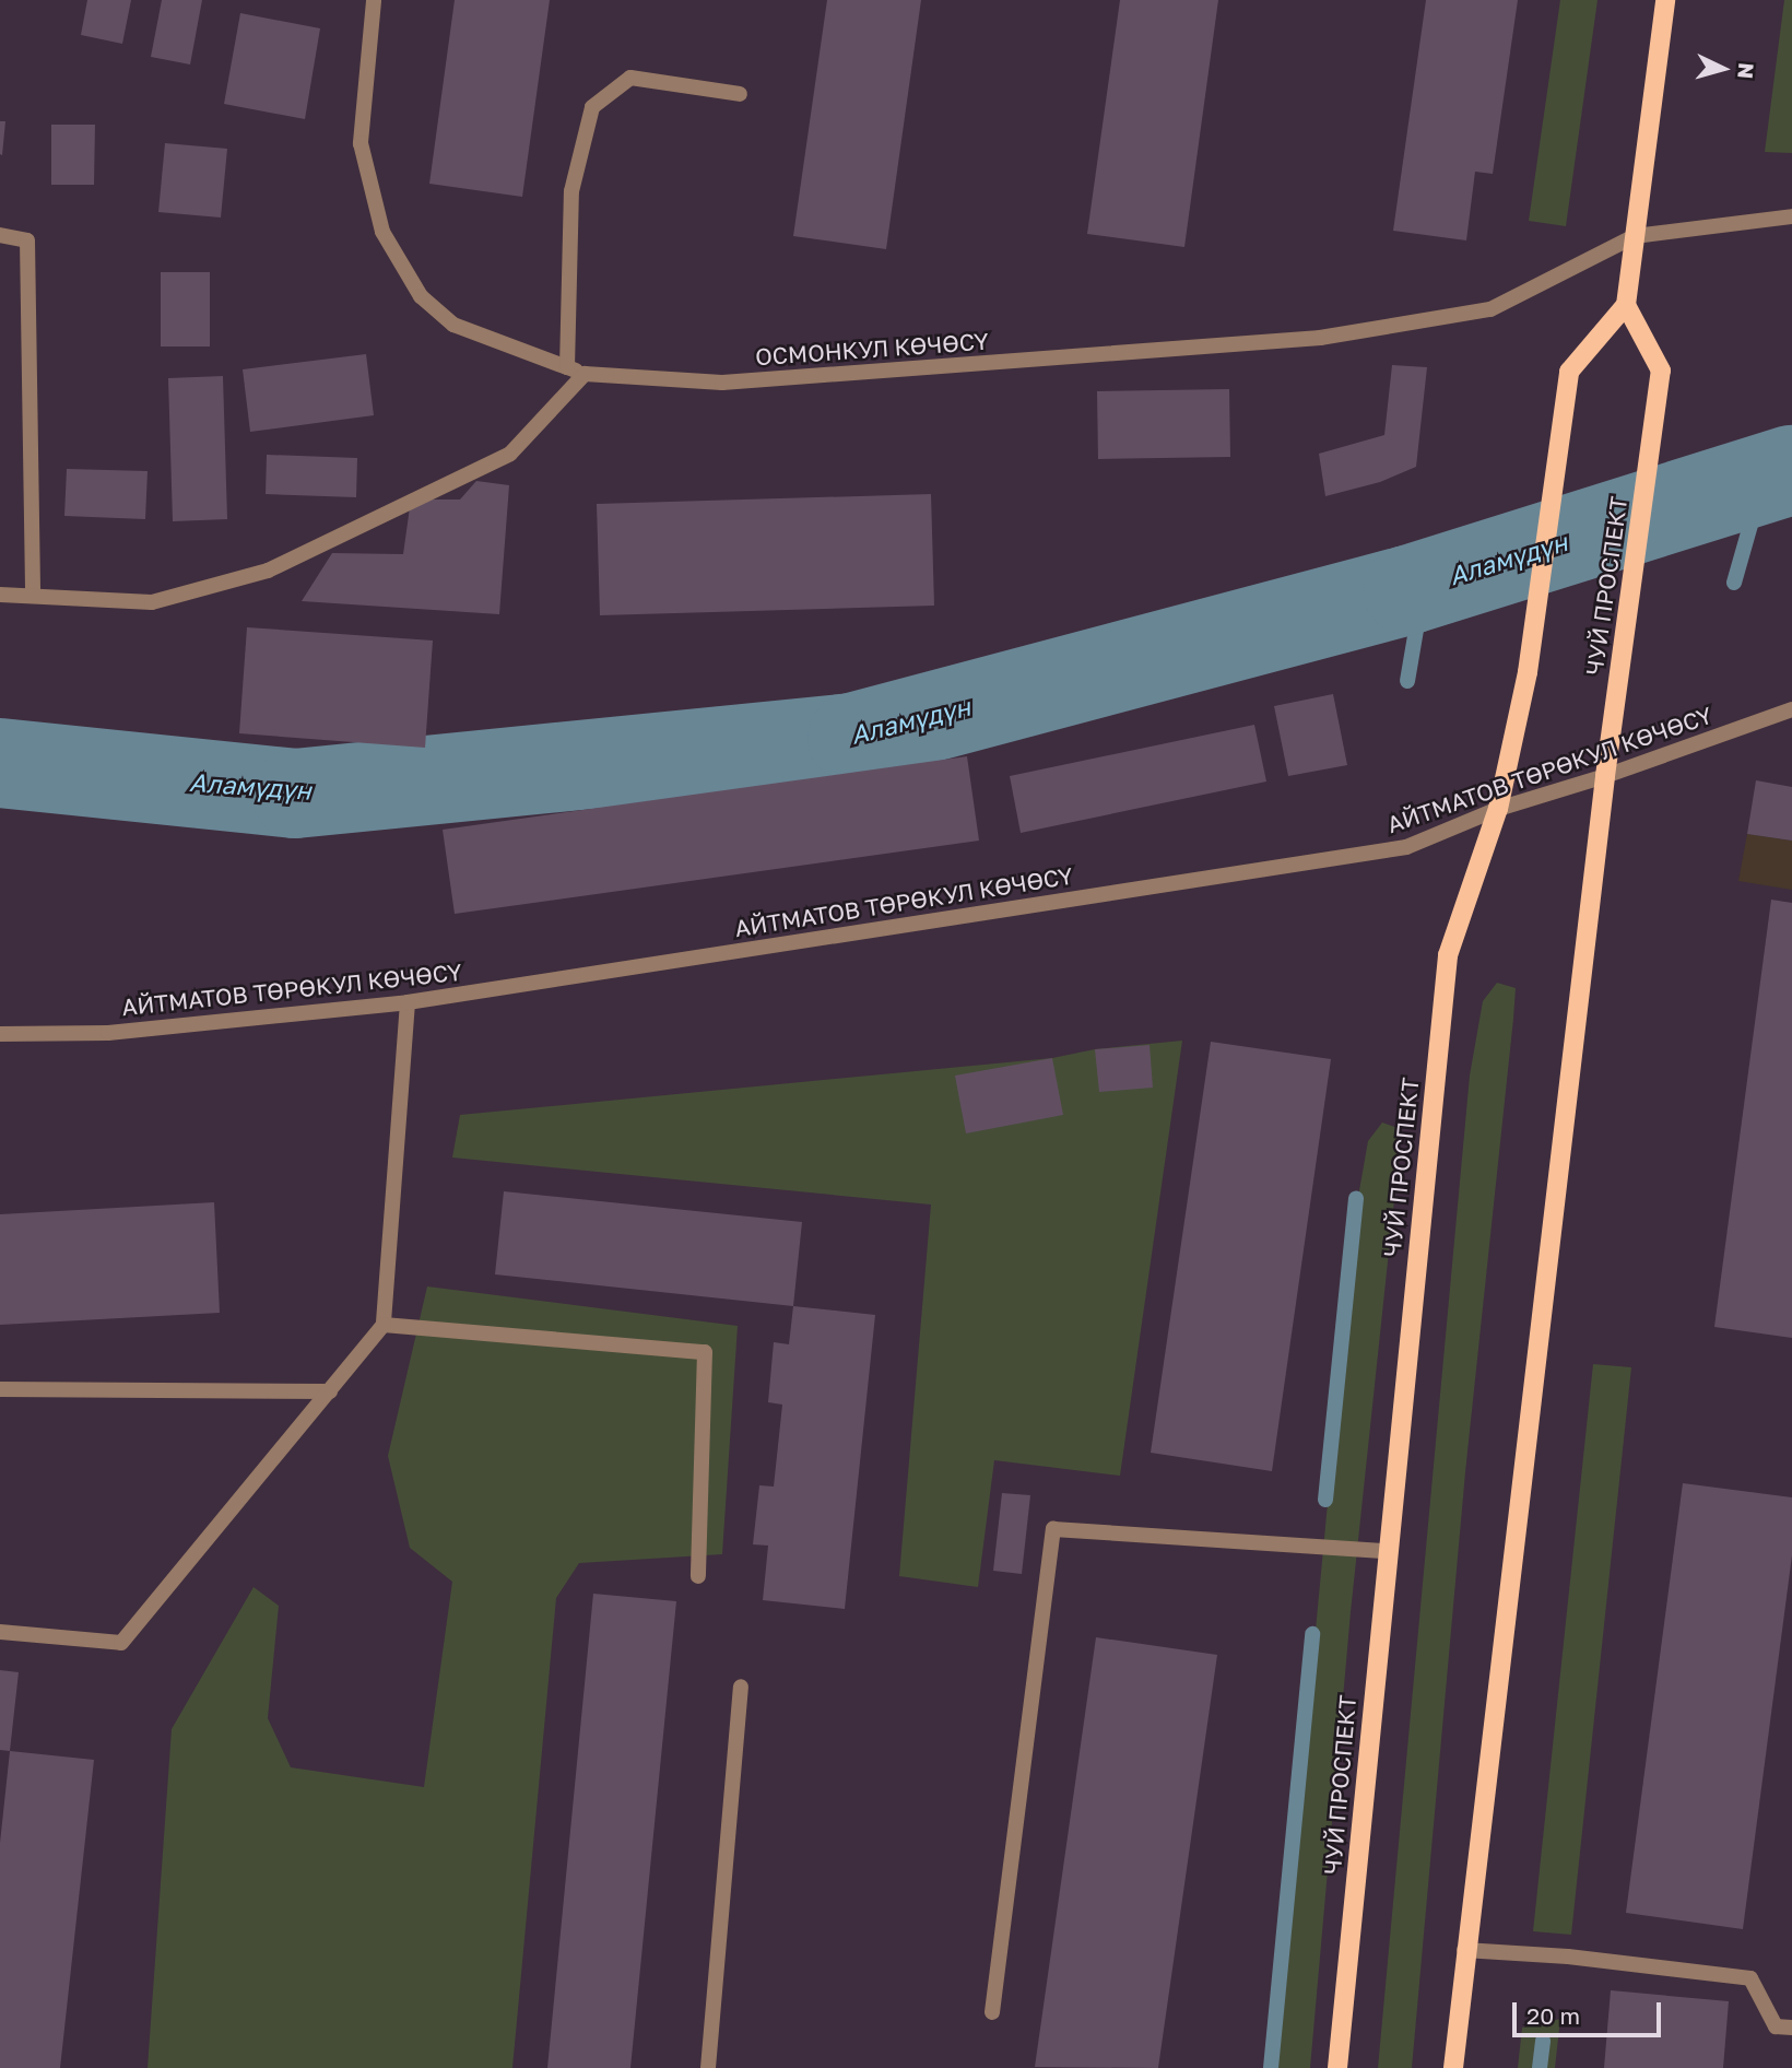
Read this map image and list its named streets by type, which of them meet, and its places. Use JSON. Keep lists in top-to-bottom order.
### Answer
{
  "streets": {
    "main road": ["ЧУЙ ПРОСПЕКТ"],
    "street": ["ОСМОНКУЛ КӨЧӨСҮ", "АЙТМАТОВ ТӨРӨКУЛ КӨЧӨСҮ"]
  },
  "crossings": [
    ["ЧУЙ ПРОСПЕКТ", "АЙТМАТОВ ТӨРӨКУЛ КӨЧӨСҮ"]
  ],
  "water": ["Аламүдүн"],
  "scale_bar": "20 m",
  "north": "right"
}
